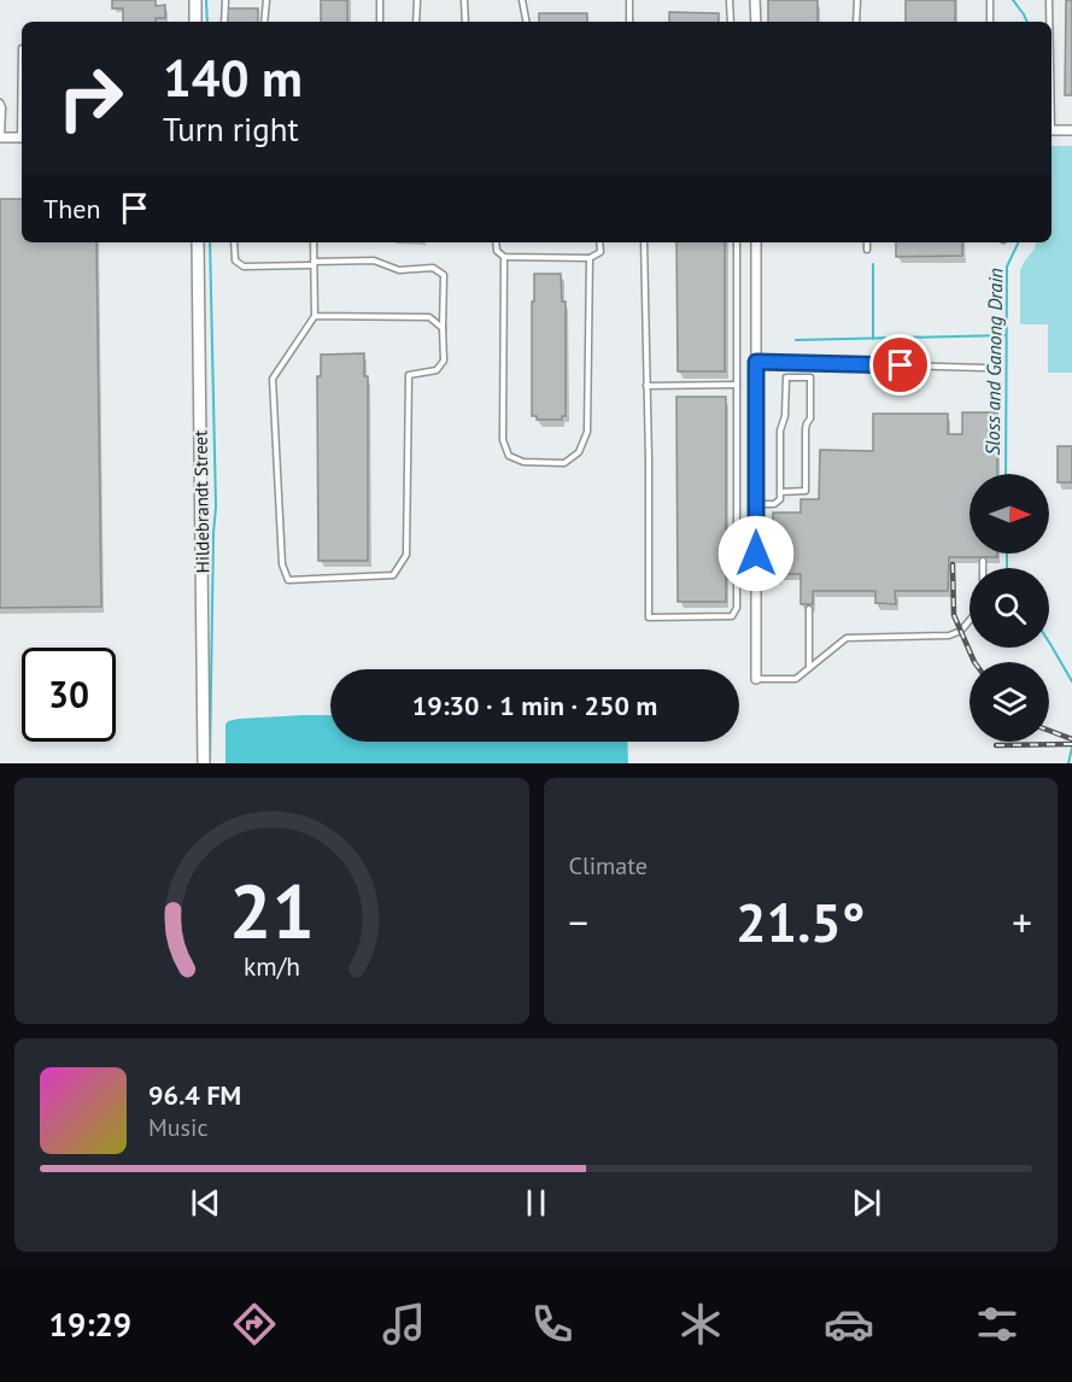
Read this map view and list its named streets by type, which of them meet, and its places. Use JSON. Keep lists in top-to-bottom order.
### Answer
{
  "streets": {
    "street": ["Hildebrandt Street"]
  },
  "water": ["Sloss and Ganong Drain"],
  "north": "right",
  "page": {
    "turn": ["140 m", "Turn right"],
    "then": "Then",
    "limit": "30",
    "trip": "19:30 · 1 min · 250 m",
    "tile": "Climate",
    "heat": ["−", "21.5°", "+"],
    "song": ["96.4 FM", "Music"],
    "tabs": "19:29",
    "gauge": ["21", "km/h"]
  }
}
